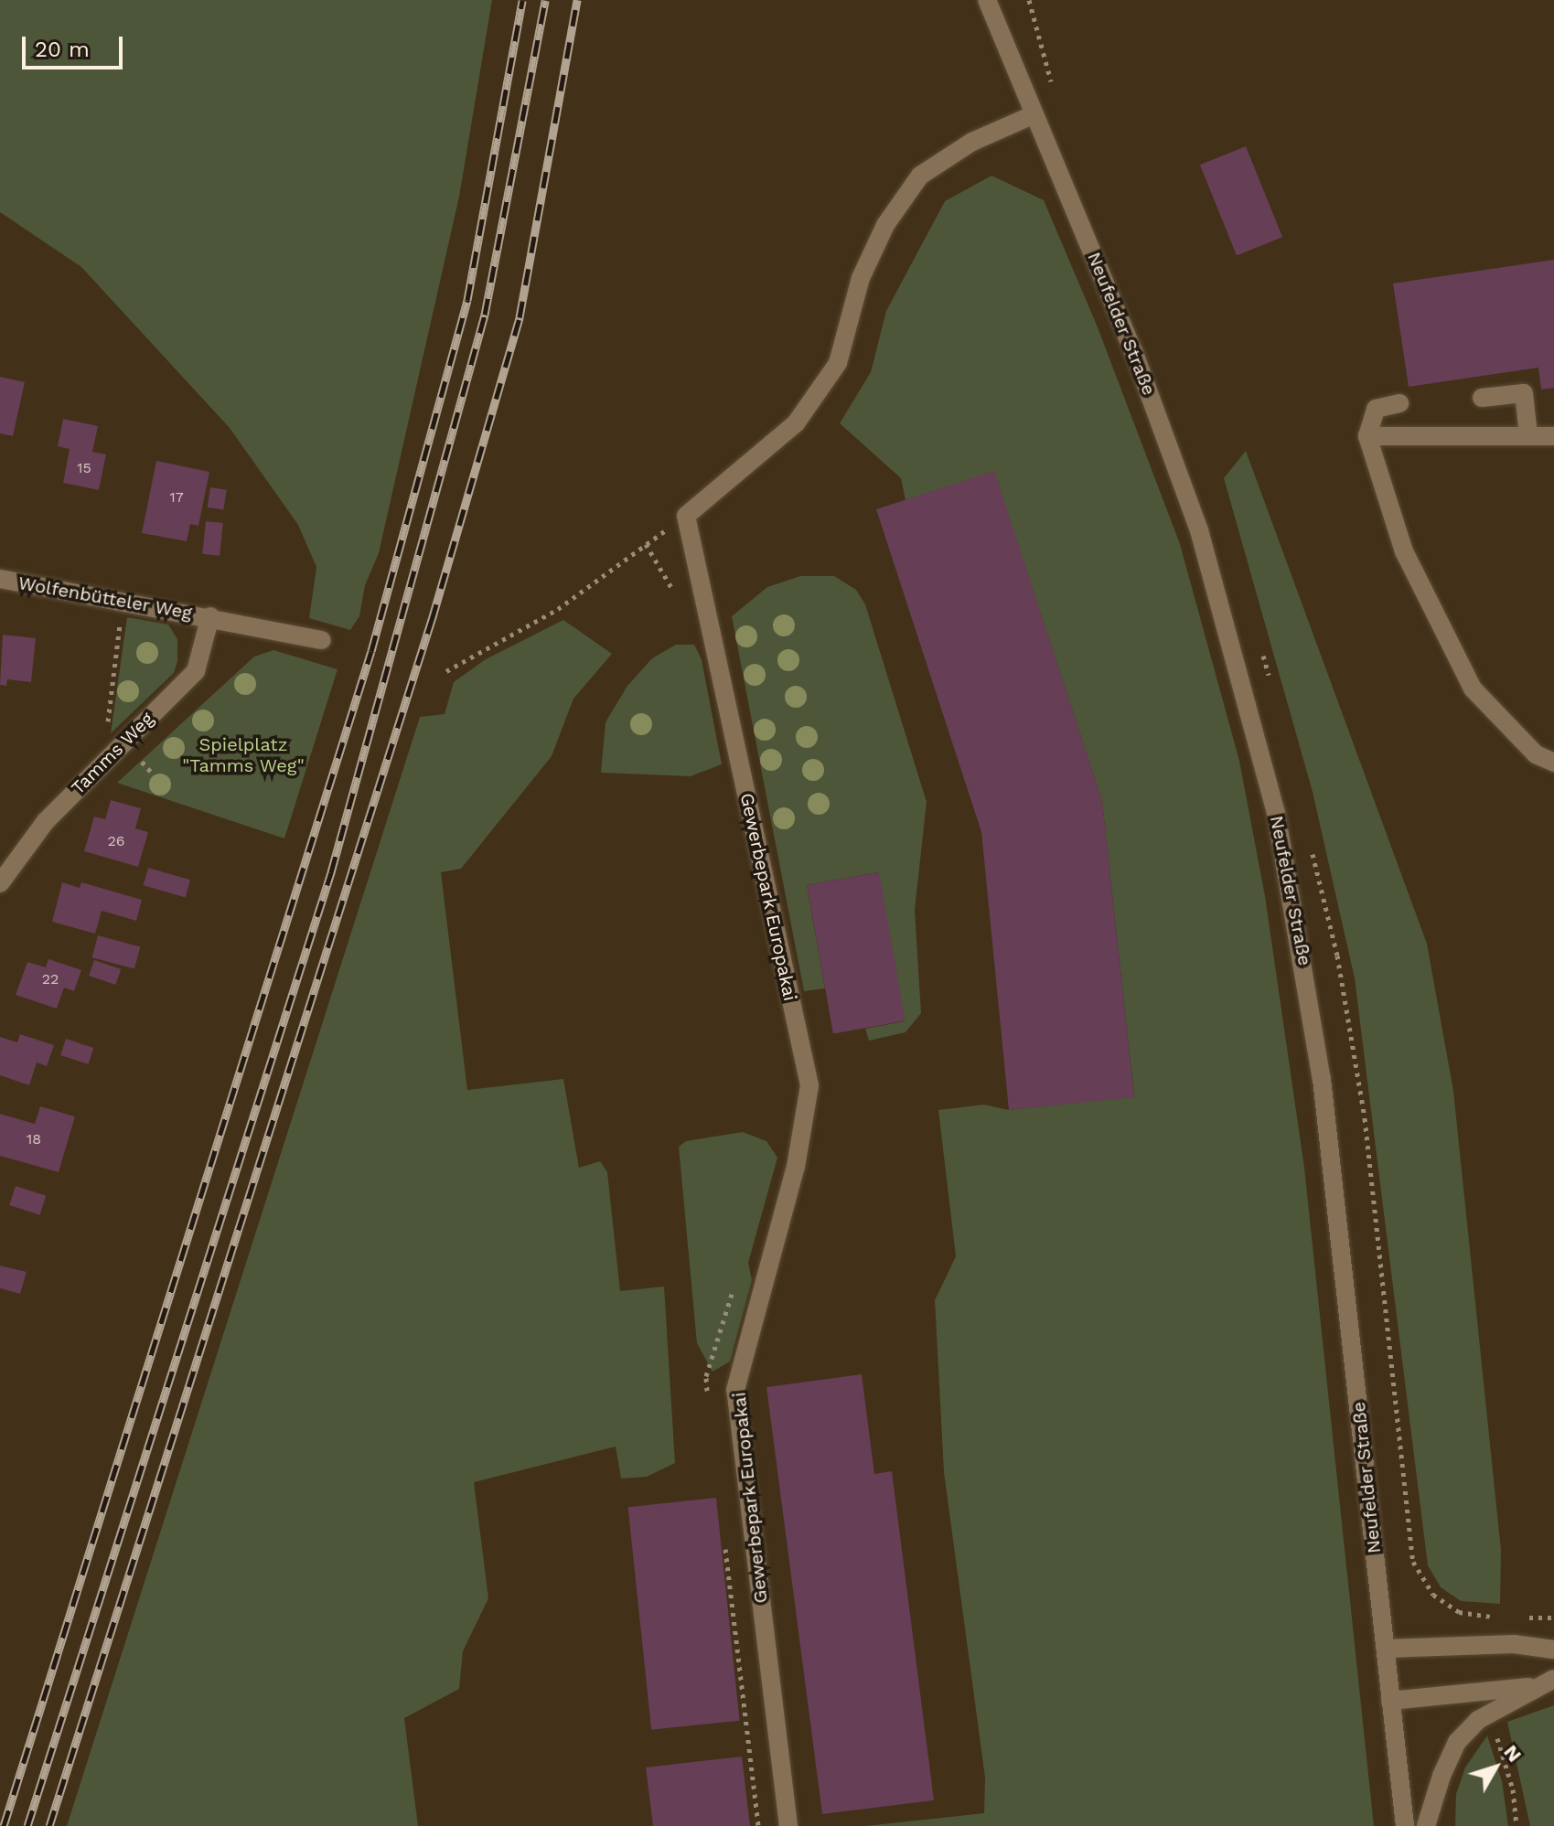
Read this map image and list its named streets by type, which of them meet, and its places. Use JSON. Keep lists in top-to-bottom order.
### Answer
{
  "streets": {
    "street": [
      "Neufelder Straße",
      "Wolfenbütteler Weg",
      "Tamms Weg",
      "Gewerbepark Europakai"
    ]
  },
  "crossings": [
    ["Wolfenbütteler Weg", "Tamms Weg"]
  ],
  "parks": ["Spielplatz \"Tamms Weg\""],
  "house_numbers": [
    "15",
    "17",
    "26",
    "22",
    "18"
  ],
  "scale_bar": "20 m",
  "north": "top right"
}
